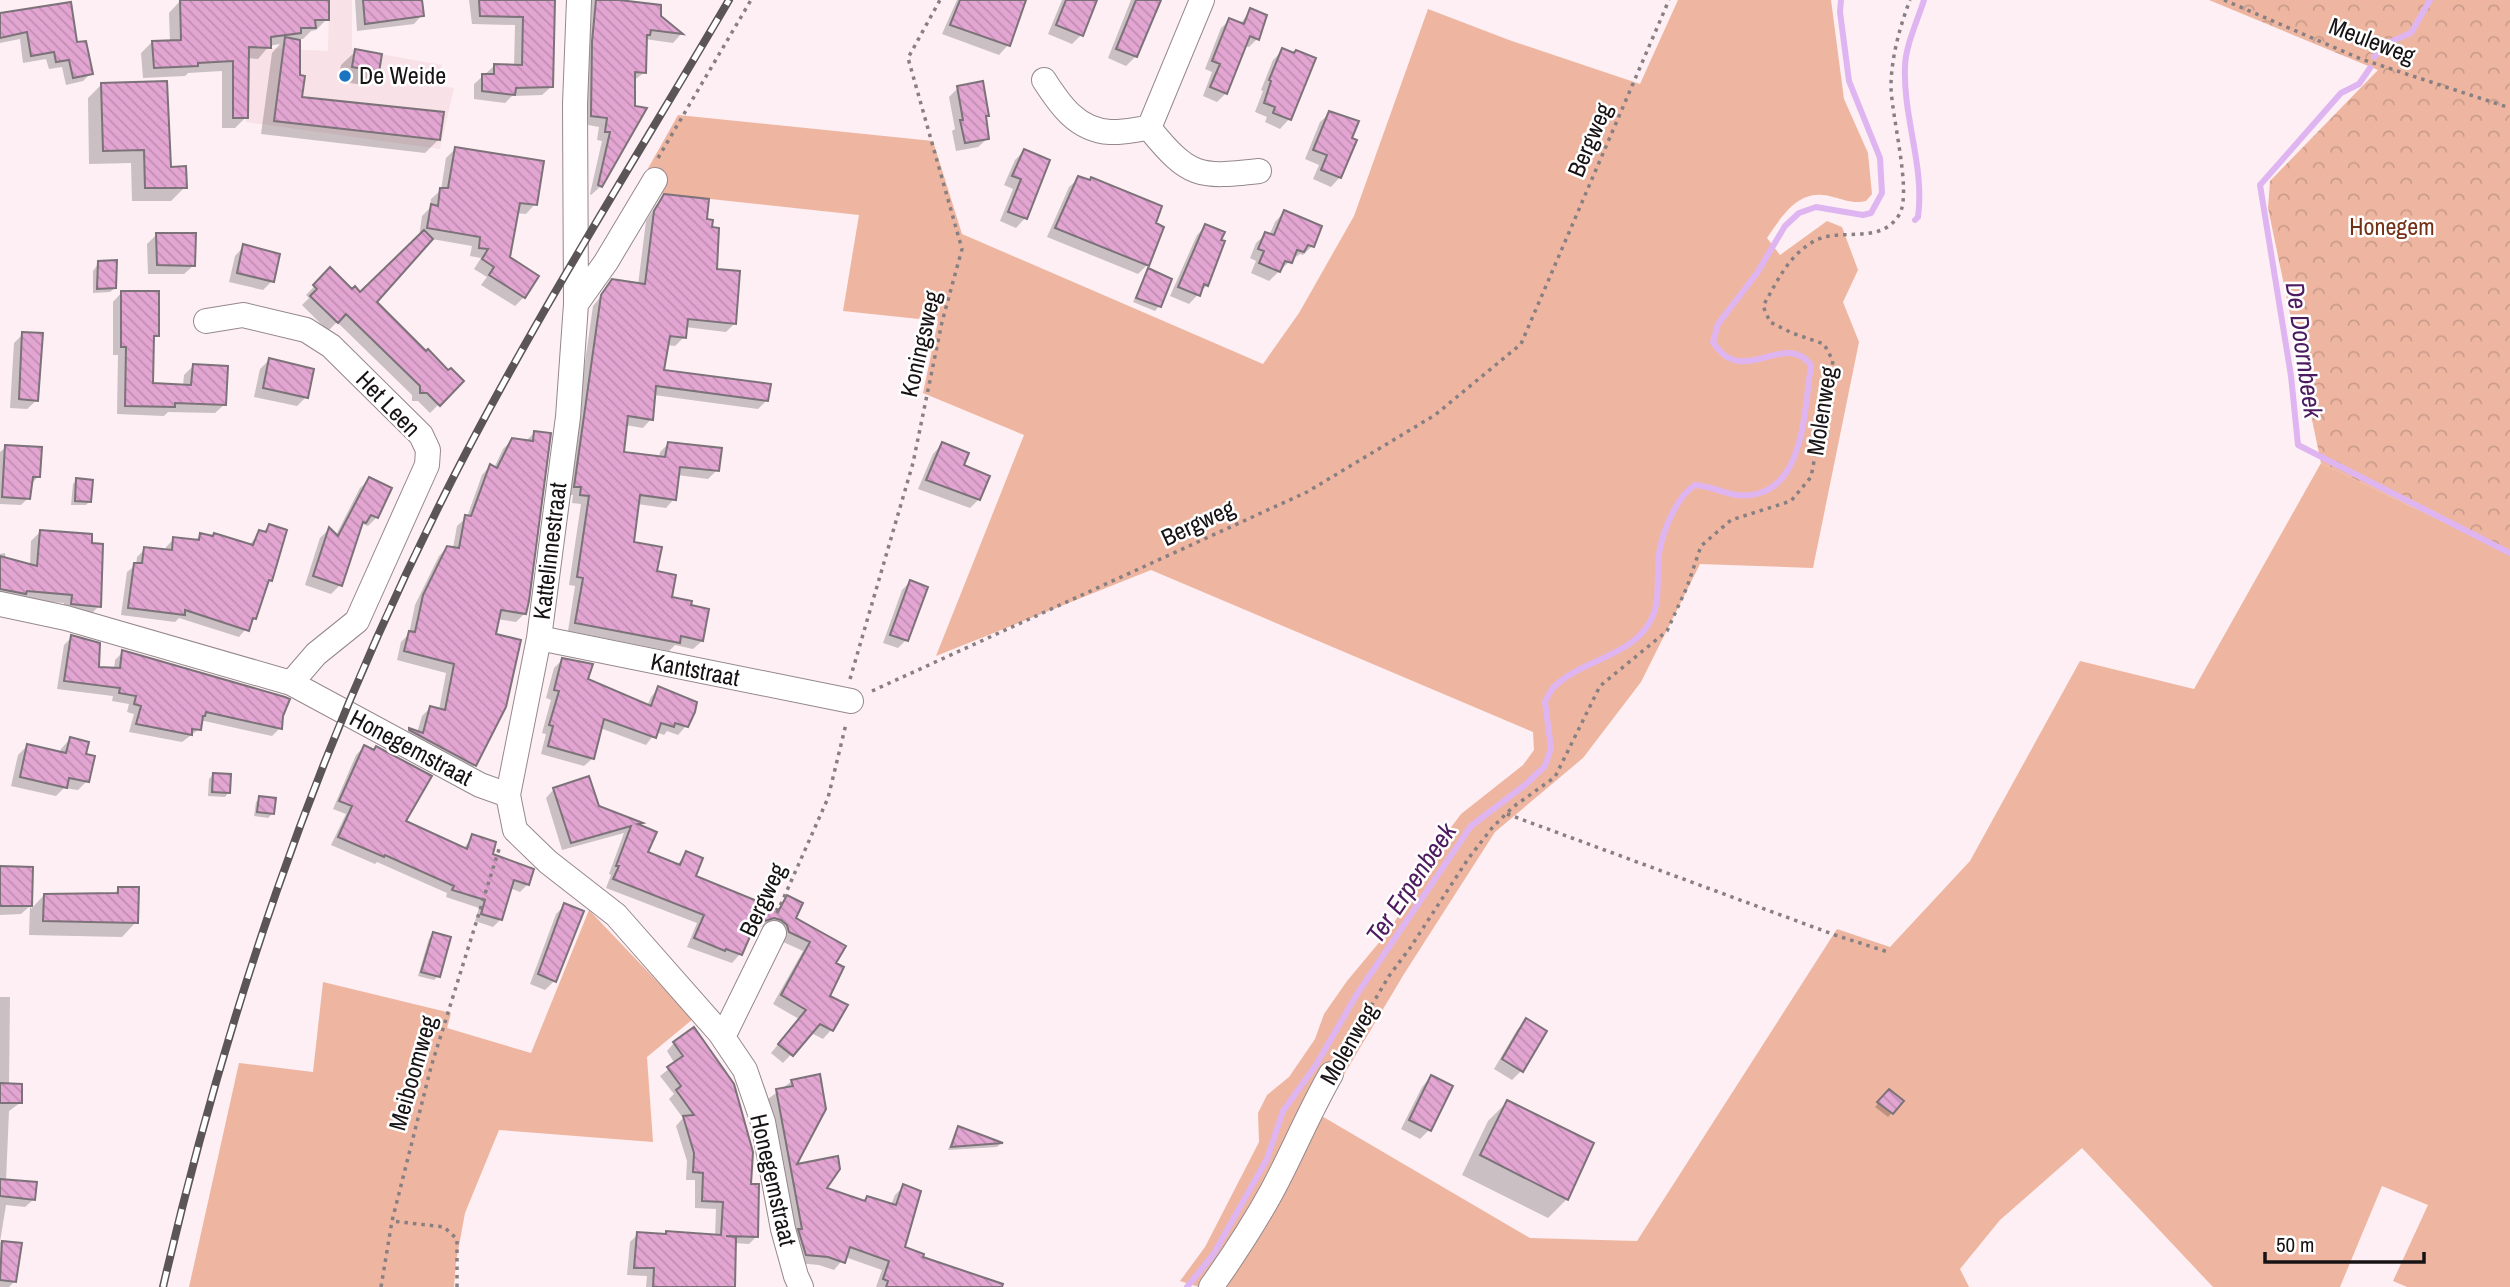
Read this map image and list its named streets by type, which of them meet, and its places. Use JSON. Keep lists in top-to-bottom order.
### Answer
{
  "streets": {
    "street": [
      "Het Leen",
      "Molenweg",
      "Kattelinnestraat",
      "Kantstraat",
      "Honegemstraat"
    ],
    "path": [
      "Meuleweg",
      "Bergweg",
      "Koningsweg",
      "Meiboomweg"
    ]
  },
  "crossings": [
    ["Bergweg", "Koningsweg"],
    ["Bergweg", "Kantstraat"],
    ["Koningsweg", "Kantstraat"],
    ["Het Leen", "Honegemstraat"],
    ["Kattelinnestraat", "Kantstraat"],
    ["Kattelinnestraat", "Honegemstraat"],
    ["Honegemstraat", "Meiboomweg"]
  ],
  "water": ["De Doornbeek", "Ter Erpenbeek"],
  "parks": ["Honegem"],
  "places": ["De Weide"],
  "scale_bar": "50 m"
}
